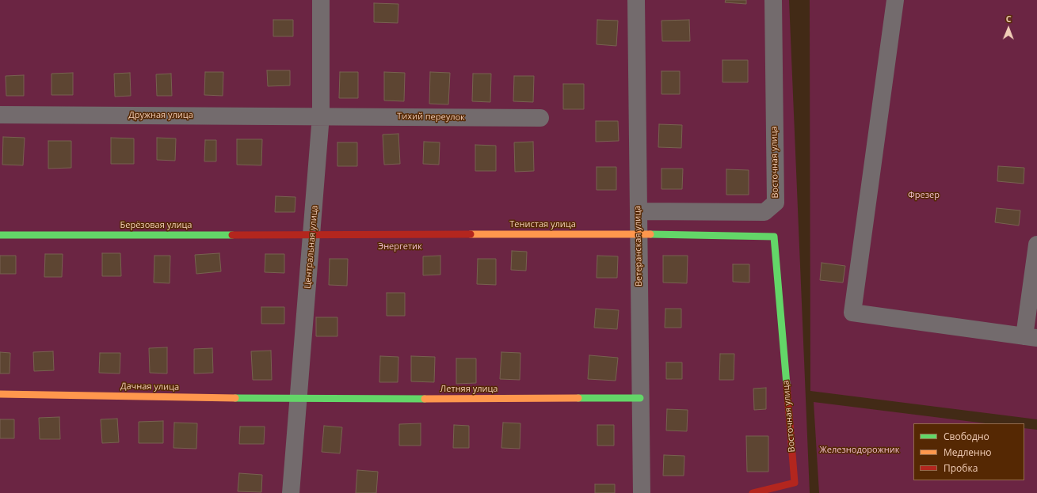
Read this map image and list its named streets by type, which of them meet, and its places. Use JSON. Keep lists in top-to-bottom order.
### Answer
{
  "streets": {
    "street": [
      "Дружная улица",
      "Тихий переулок",
      "Восточная улица",
      "Тенистая улица",
      "Берёзовая улица",
      "Ветеранская улица",
      "Центральная улица",
      "Дачная улица",
      "Летняя улица"
    ]
  },
  "crossings": [
    ["Дружная улица", "Тихий переулок"],
    ["Дружная улица", "Центральная улица"],
    ["Тихий переулок", "Центральная улица"],
    ["Восточная улица", "Тенистая улица"],
    ["Восточная улица", "Ветеранская улица"],
    ["Тенистая улица", "Берёзовая улица"],
    ["Тенистая улица", "Ветеранская улица"],
    ["Тенистая улица", "Центральная улица"],
    ["Берёзовая улица", "Центральная улица"],
    ["Ветеранская улица", "Летняя улица"],
    ["Центральная улица", "Дачная улица"],
    ["Центральная улица", "Летняя улица"],
    ["Дачная улица", "Летняя улица"]
  ],
  "parks": ["Фрезер", "Энергетик", "Железнодорожник"],
  "legend": ["Свободно", "Медленно", "Пробка"],
  "north": "top"
}
